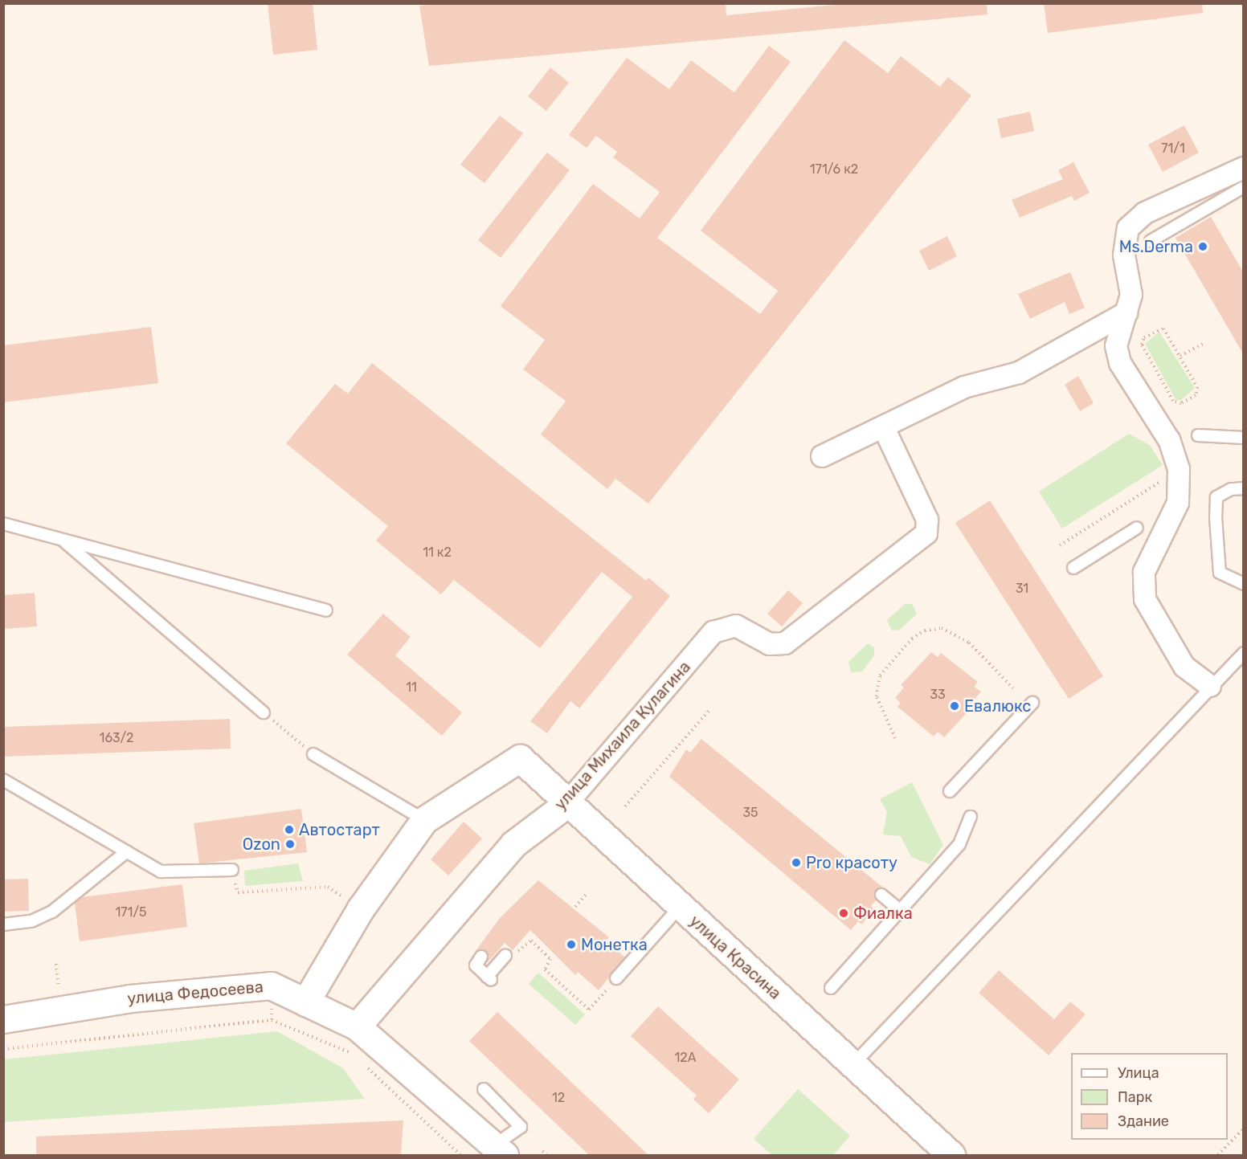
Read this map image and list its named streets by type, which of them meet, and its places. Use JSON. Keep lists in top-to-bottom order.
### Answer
{
  "streets": {
    "street": ["улица Михаила Кулагина", "улица Красина", "улица Федосеева"]
  },
  "crossings": [
    ["улица Михаила Кулагина", "улица Красина"],
    ["улица Михаила Кулагина", "улица Федосеева"]
  ],
  "places": [
    "Ms.Derma",
    "Евалюкс",
    "Автостарт",
    "Ozon",
    "Pro красоту",
    "Фиалка",
    "Монетка"
  ],
  "house_numbers": [
    "71/1",
    "171/6 к2",
    "11 к2",
    "31",
    "11",
    "33",
    "163/2",
    "35",
    "171/5",
    "12А",
    "12"
  ],
  "legend": ["Улица", "Парк", "Здание"]
}
